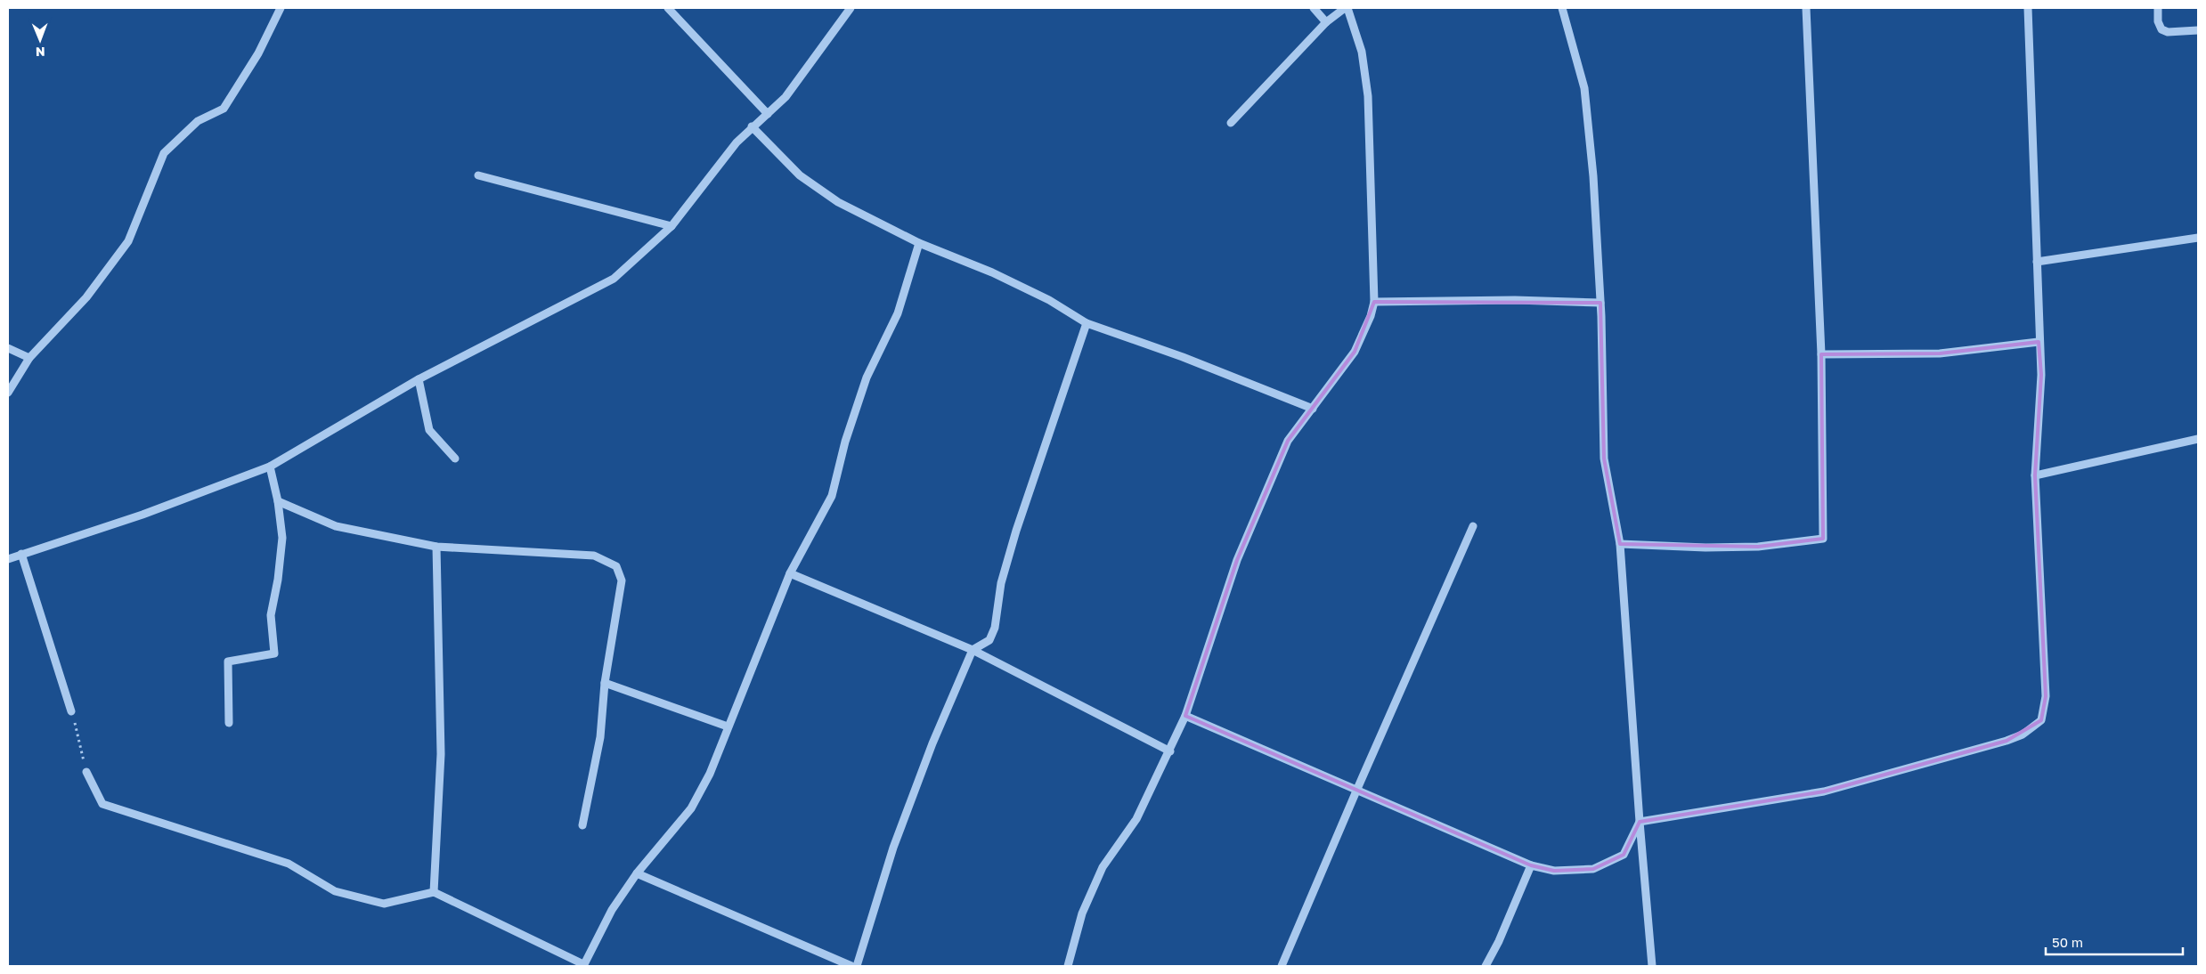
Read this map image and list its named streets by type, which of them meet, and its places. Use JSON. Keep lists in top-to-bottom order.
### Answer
{
  "scale_bar": "50 m",
  "north": "bottom"
}
